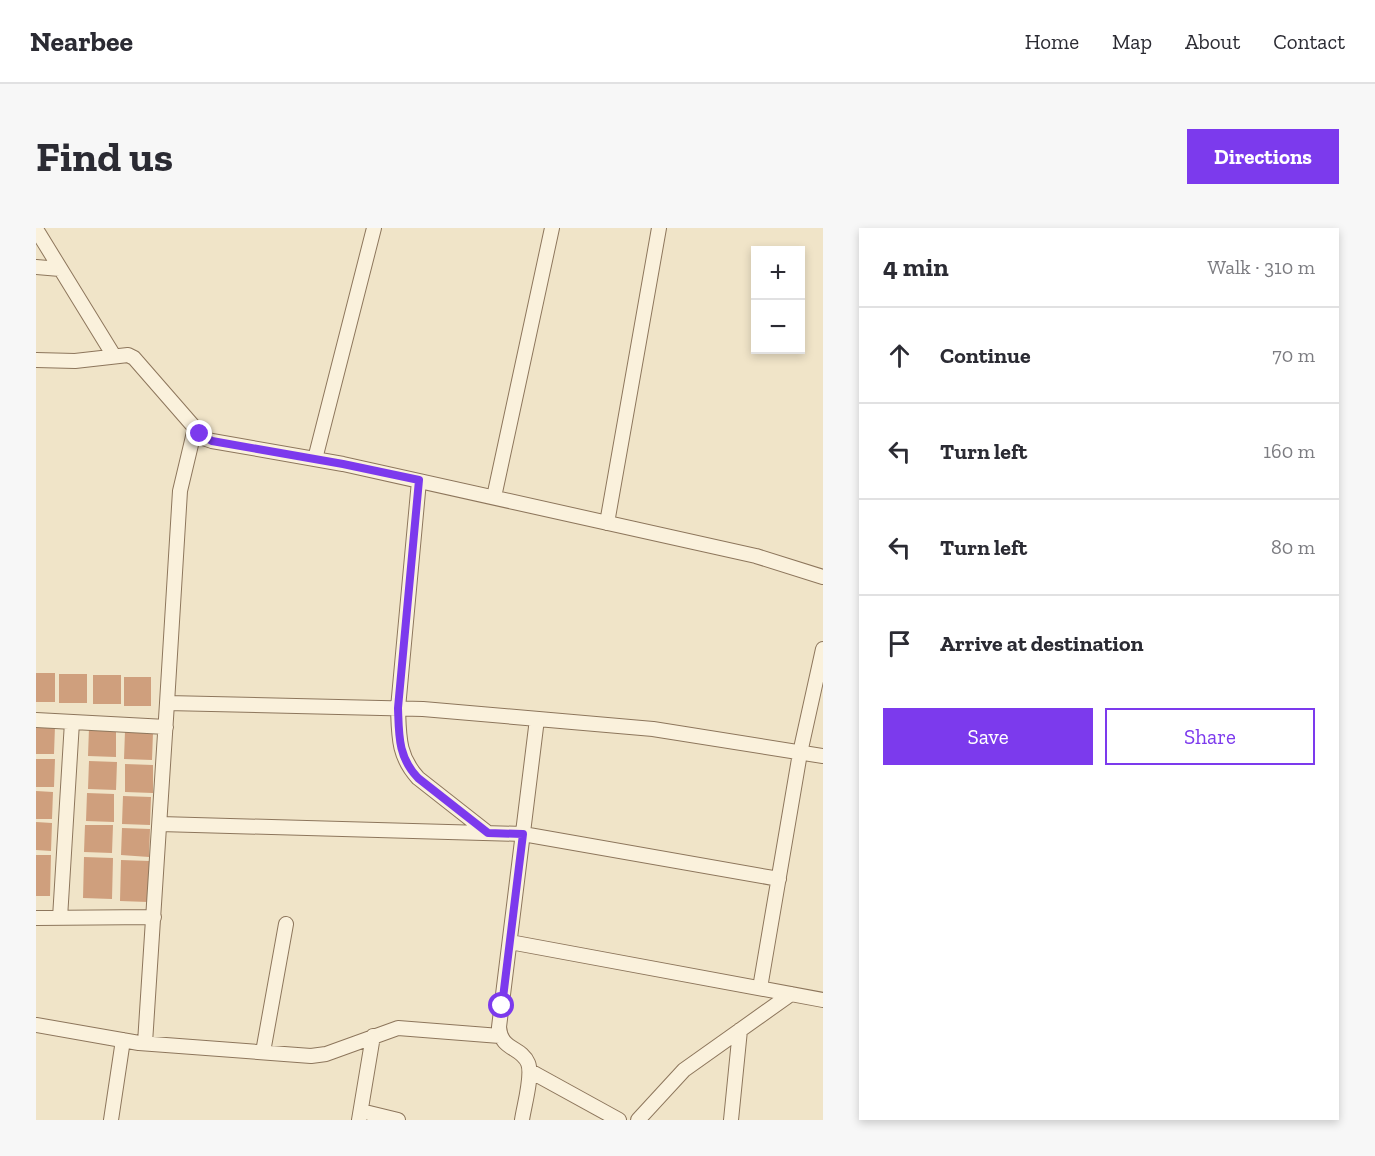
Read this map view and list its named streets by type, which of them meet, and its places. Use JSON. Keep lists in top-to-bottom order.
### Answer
{
  "page": {
    "header": "Nearbee",
    "nav": [
      "Home",
      "Map",
      "About",
      "Contact"
    ],
    "buttons": [
      "Directions",
      ["Save", "Share"]
    ],
    "title": "Find us",
    "heading": ["4 min", "Walk · 310 m"],
    "map_buttons": ["+", "−"],
    "list": [
      ["Continue", "70 m"],
      ["Turn left", "160 m"],
      ["Turn left", "80 m"],
      "Arrive at destination"
    ]
  }
}
